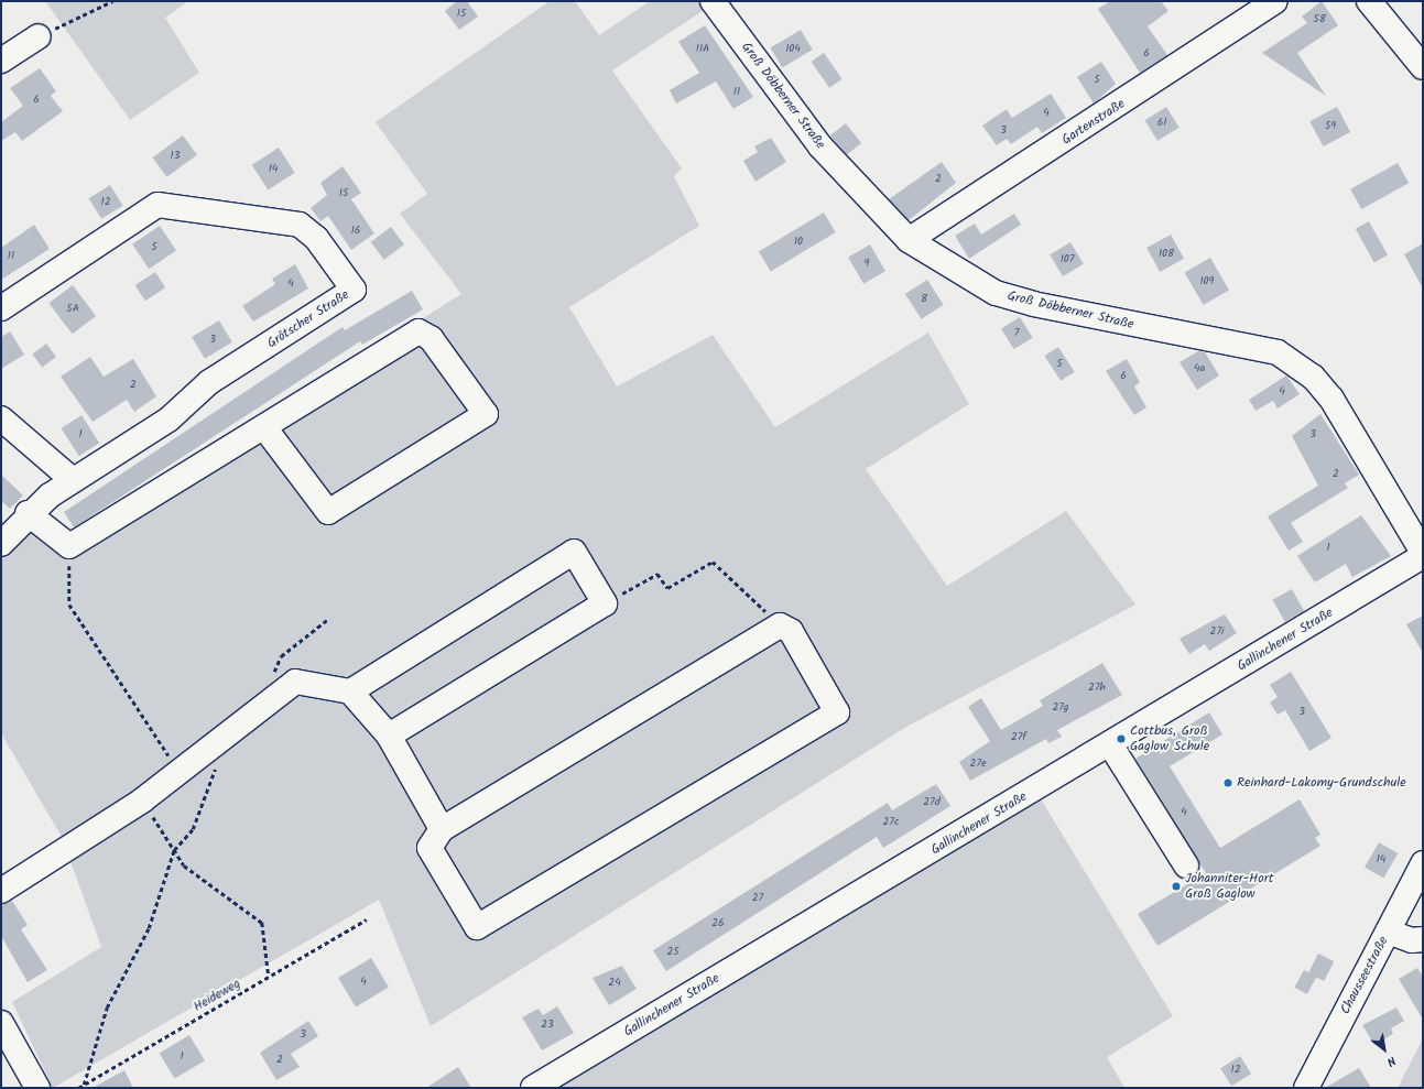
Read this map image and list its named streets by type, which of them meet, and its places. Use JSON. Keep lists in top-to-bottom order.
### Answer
{
  "streets": {
    "street": [
      "Groß Döbberner Straße",
      "Gartenstraße",
      "Grötscher Straße",
      "Gallinchener Straße",
      "Chausseestraße"
    ],
    "path": ["Heideweg"]
  },
  "crossings": [
    ["Groß Döbberner Straße", "Gartenstraße"]
  ],
  "places": ["Cottbus, Groß Gaglow Schule", "Reinhard-Lakomy-Grundschule", "Johanniter-Hort Groß Gaglow"],
  "house_numbers": [
    "15",
    "58",
    "11A",
    "104",
    "6",
    "5",
    "11",
    "6",
    "4",
    "61",
    "59",
    "3",
    "13",
    "14",
    "2",
    "15",
    "12",
    "16",
    "10",
    "5",
    "108",
    "11",
    "107",
    "9",
    "109",
    "4",
    "8",
    "5A",
    "7",
    "3",
    "5",
    "4a",
    "6",
    "2",
    "4",
    "1",
    "3",
    "2",
    "1",
    "27i",
    "27h",
    "27g",
    "3",
    "27f",
    "27e",
    "27d",
    "4",
    "27c",
    "14",
    "27",
    "26",
    "25",
    "4",
    "24",
    "23",
    "3",
    "1",
    "2",
    "12"
  ],
  "north": "bottom right"
}
